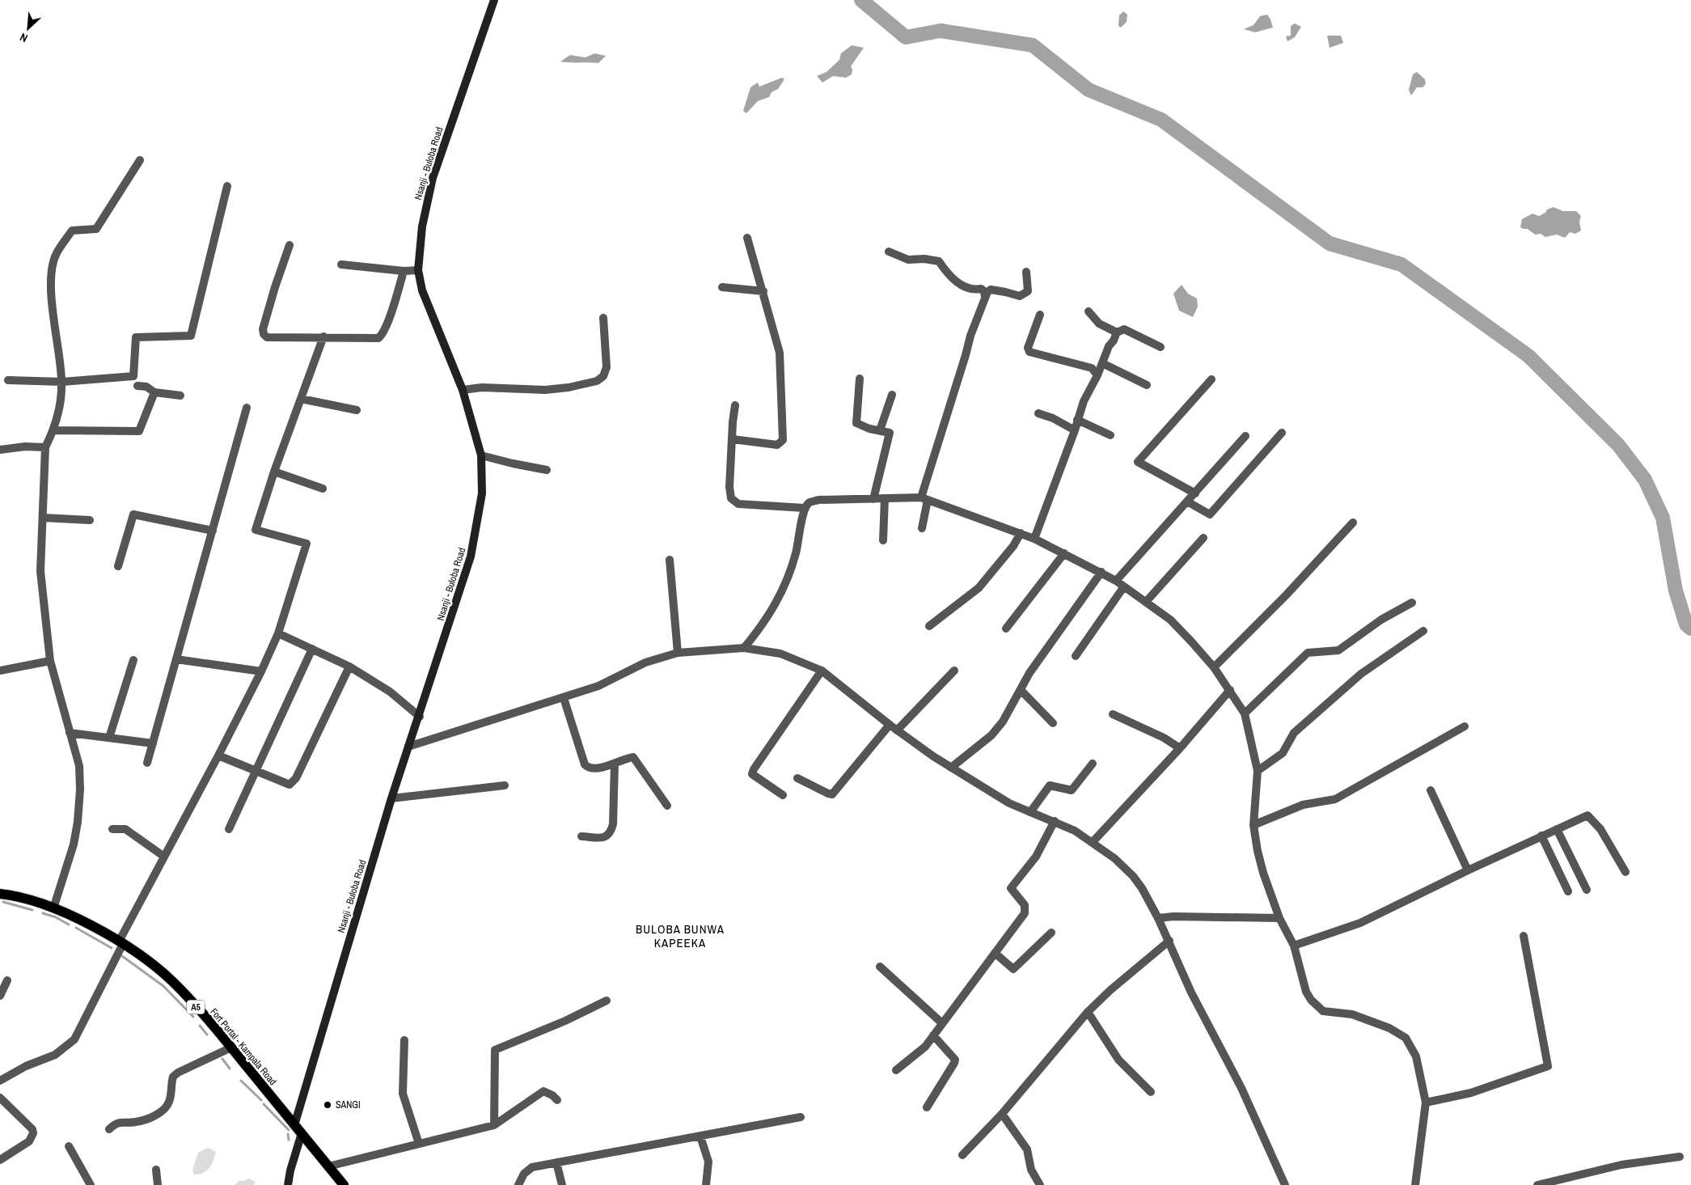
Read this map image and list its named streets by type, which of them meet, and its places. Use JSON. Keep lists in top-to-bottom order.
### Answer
{
  "streets": {
    "main road": ["Nsanji - Buloba Road", "A5", "Fort Portal - Kampala Road"]
  },
  "crossings": [
    ["Nsanji - Buloba Road", "Fort Portal - Kampala Road"]
  ],
  "districts": ["BULOBA BUNWA KAPEEKA"],
  "places": ["SANGI"],
  "north": "bottom left"
}
